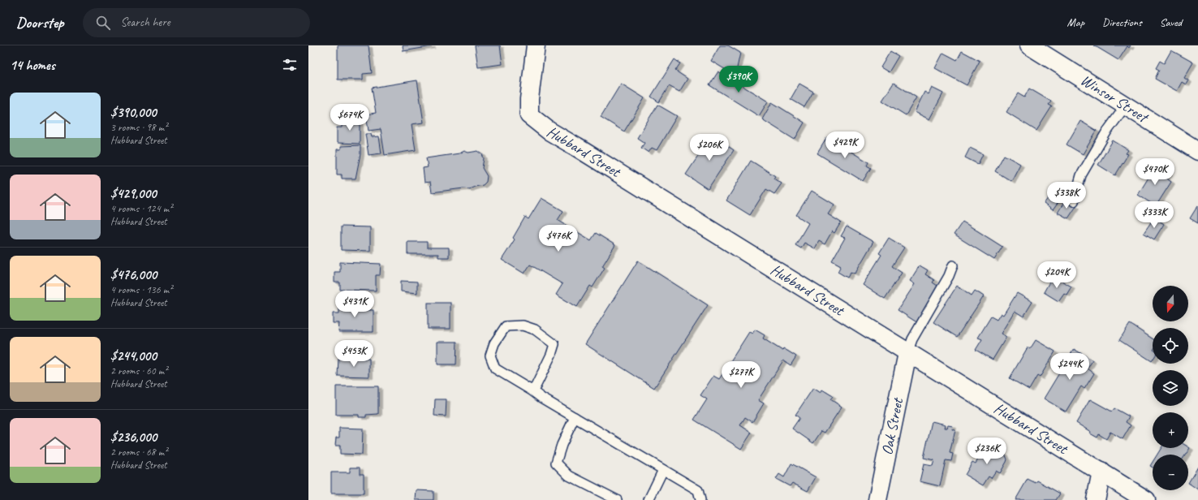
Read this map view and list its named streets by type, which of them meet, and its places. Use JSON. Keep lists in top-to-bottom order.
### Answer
{
  "streets": {
    "street": ["Winsor Street", "Hubbard Street", "Oak Street"]
  },
  "crossings": [
    ["Hubbard Street", "Oak Street"]
  ],
  "north": "bottom",
  "page": {
    "header": "Doorstep",
    "search": "Search here",
    "nav": ["Map", "Directions", "Saved"],
    "heading": "14 homes",
    "price": [
      "$390K",
      "$674K",
      "$429K",
      "$206K",
      "$470K",
      "$338K",
      "$333K",
      "$476K",
      "$204K",
      "$431K",
      "$453K",
      "$244K",
      "$277K",
      "$236K"
    ],
    "list": [
      {
        "name": "$390,000",
        "note": "3 rooms · 98 m² · Hubbard Street"
      },
      {
        "name": "$429,000",
        "note": "4 rooms · 124 m² · Hubbard Street"
      },
      {
        "name": "$476,000",
        "note": "4 rooms · 136 m² · Hubbard Street"
      },
      {
        "name": "$244,000",
        "note": "2 rooms · 60 m² · Hubbard Street"
      },
      {
        "name": "$236,000",
        "note": "2 rooms · 68 m² · Hubbard Street"
      }
    ],
    "map_buttons": ["+", "−"]
  }
}
